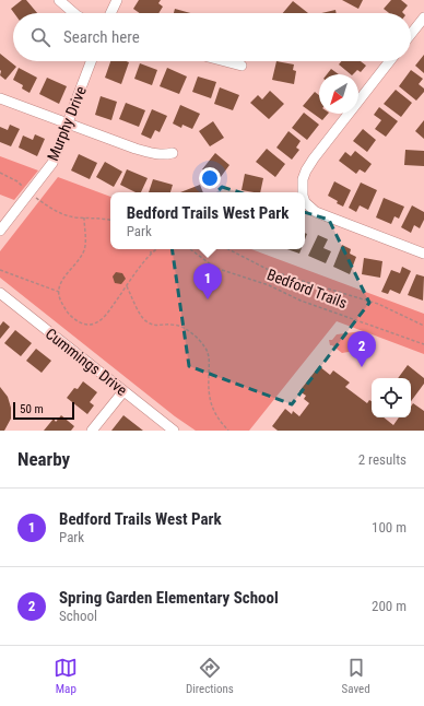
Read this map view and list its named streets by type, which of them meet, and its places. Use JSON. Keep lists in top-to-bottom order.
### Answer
{
  "streets": {
    "street": ["Murphy Drive", "Cummings Drive"],
    "path": ["Bedford Trails"]
  },
  "scale_bar": "50 m",
  "north": "bottom left",
  "page": {
    "search": "Search here",
    "popup": ["Bedford Trails West Park", "Park"],
    "pins": ["1", "2"],
    "scale": "50 m",
    "heading": ["Nearby", "2 results"],
    "list": [
      {
        "mark": "1",
        "name": "Bedford Trails West Park",
        "note": "Park",
        "value": "100 m"
      },
      {
        "mark": "2",
        "name": "Spring Garden Elementary School",
        "note": "School",
        "value": "200 m"
      }
    ],
    "nav": ["Map", "Directions", "Saved"]
  }
}
